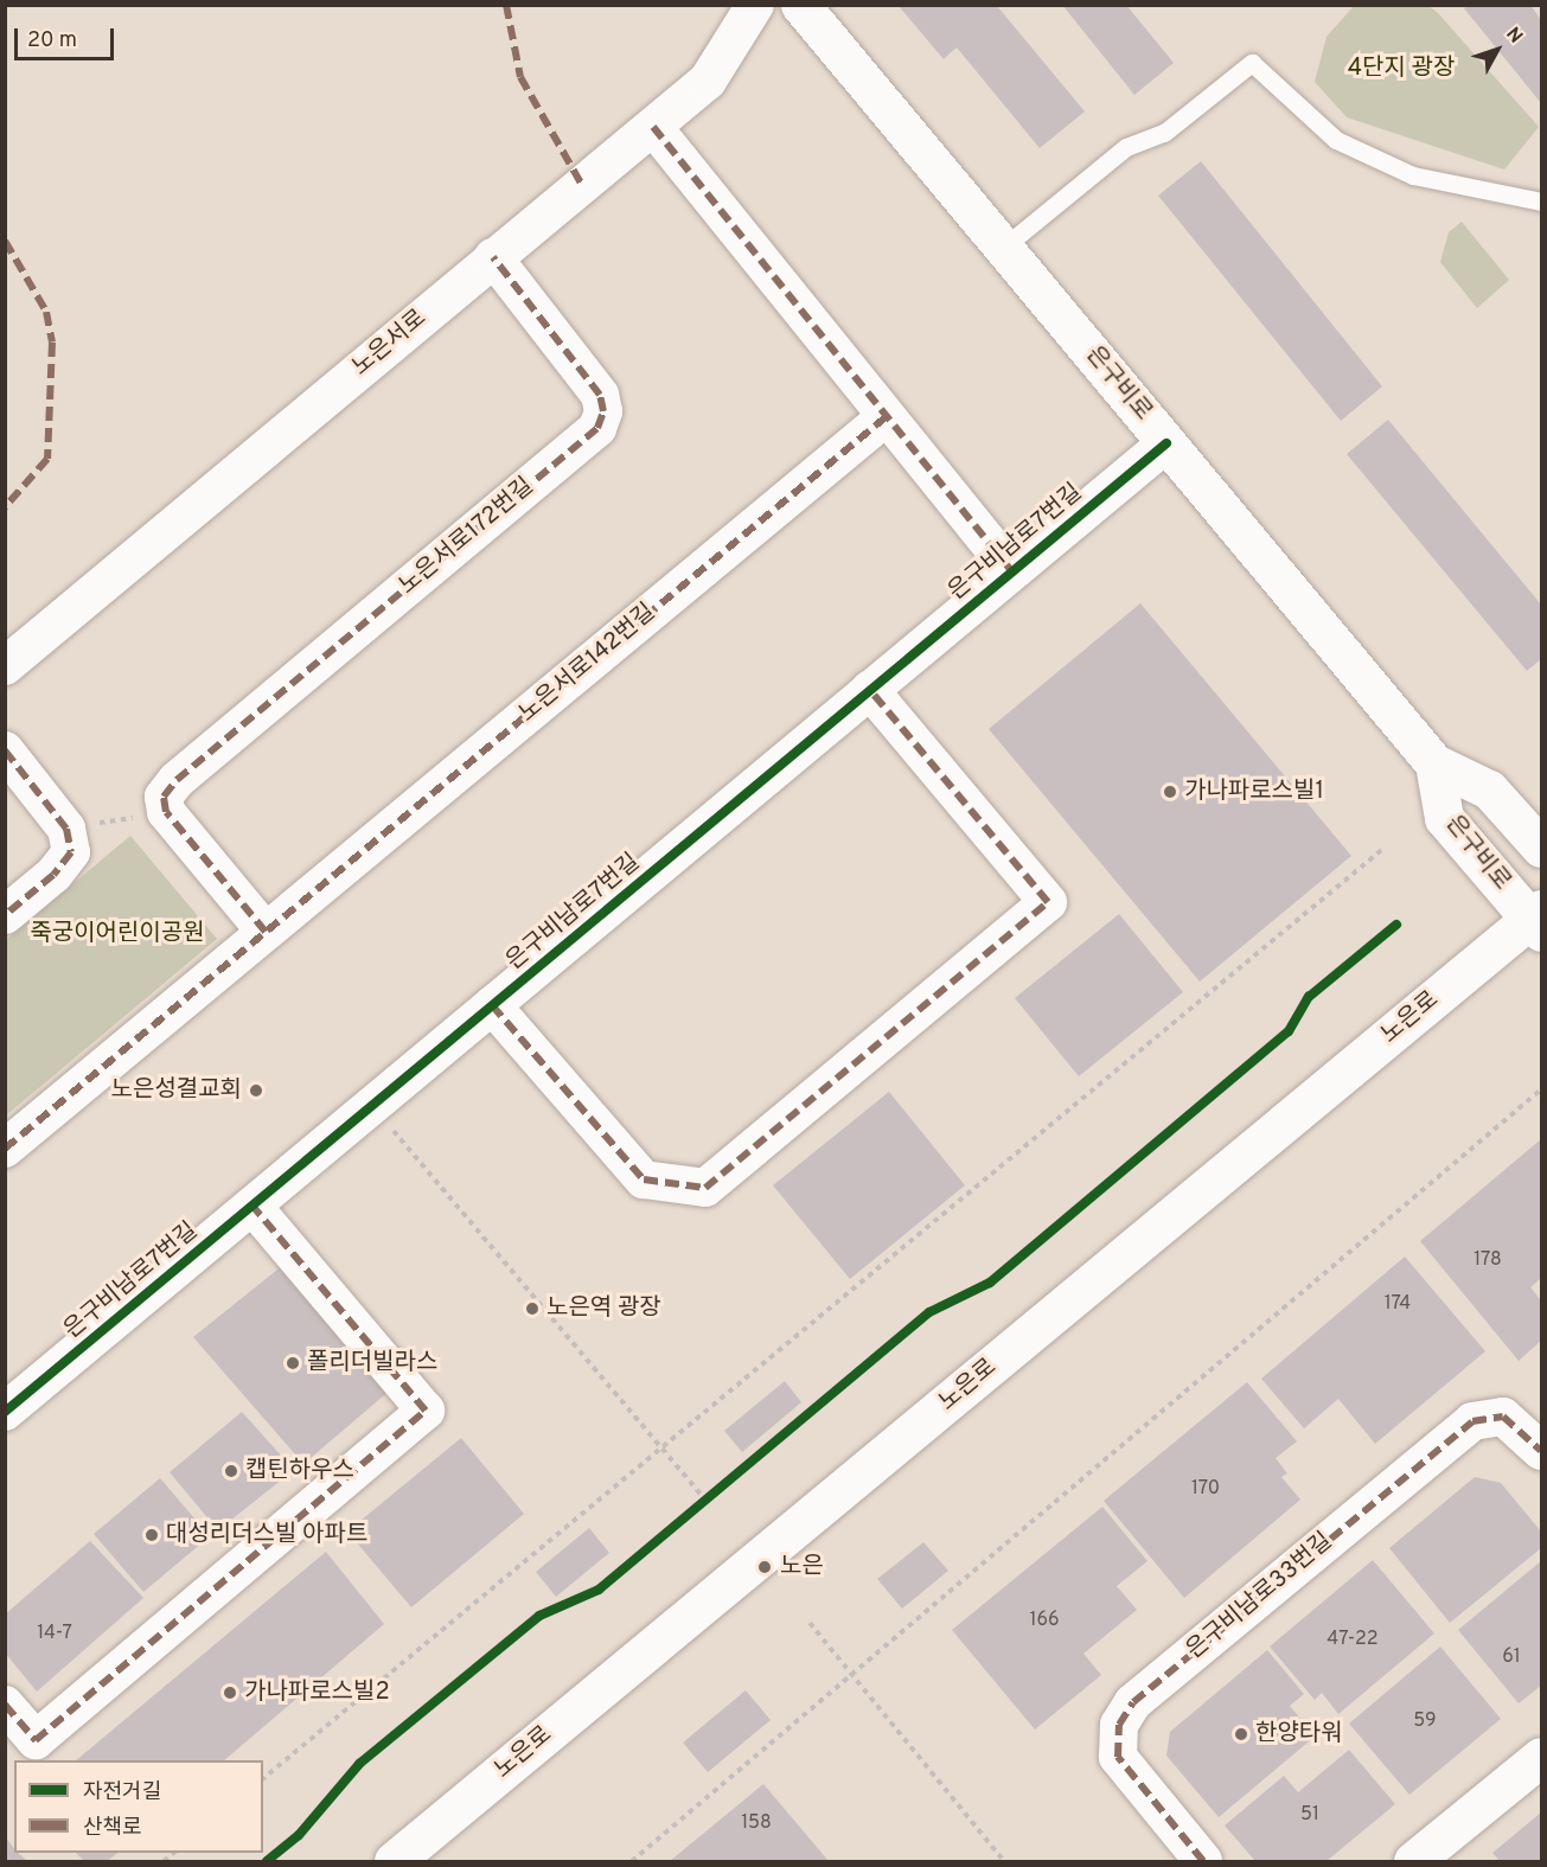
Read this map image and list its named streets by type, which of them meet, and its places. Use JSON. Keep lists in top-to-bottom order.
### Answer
{
  "streets": {
    "street": [
      "노은서로",
      "은구비로",
      "노은서로172번길",
      "은구비남로7번길",
      "노은서로142번길",
      "노은로",
      "은구비남로33번길"
    ]
  },
  "crossings": [
    ["노은서로", "노은서로172번길"],
    ["은구비로", "은구비남로7번길"],
    ["은구비로", "노은로"]
  ],
  "parks": ["4단지 광장", "죽궁이어린이공원"],
  "places": [
    "가나파로스빌1",
    "노은성결교회",
    "노은역 광장",
    "폴리더빌라스",
    "캡틴하우스",
    "대성리더스빌 아파트",
    "노은",
    "가나파로스빌2",
    "한양타워"
  ],
  "house_numbers": [
    "178",
    "174",
    "170",
    "166",
    "14-7",
    "47-22",
    "61",
    "59",
    "51",
    "158"
  ],
  "legend": ["자전거길", "산책로"],
  "scale_bar": "20 m",
  "north": "top right"
}
